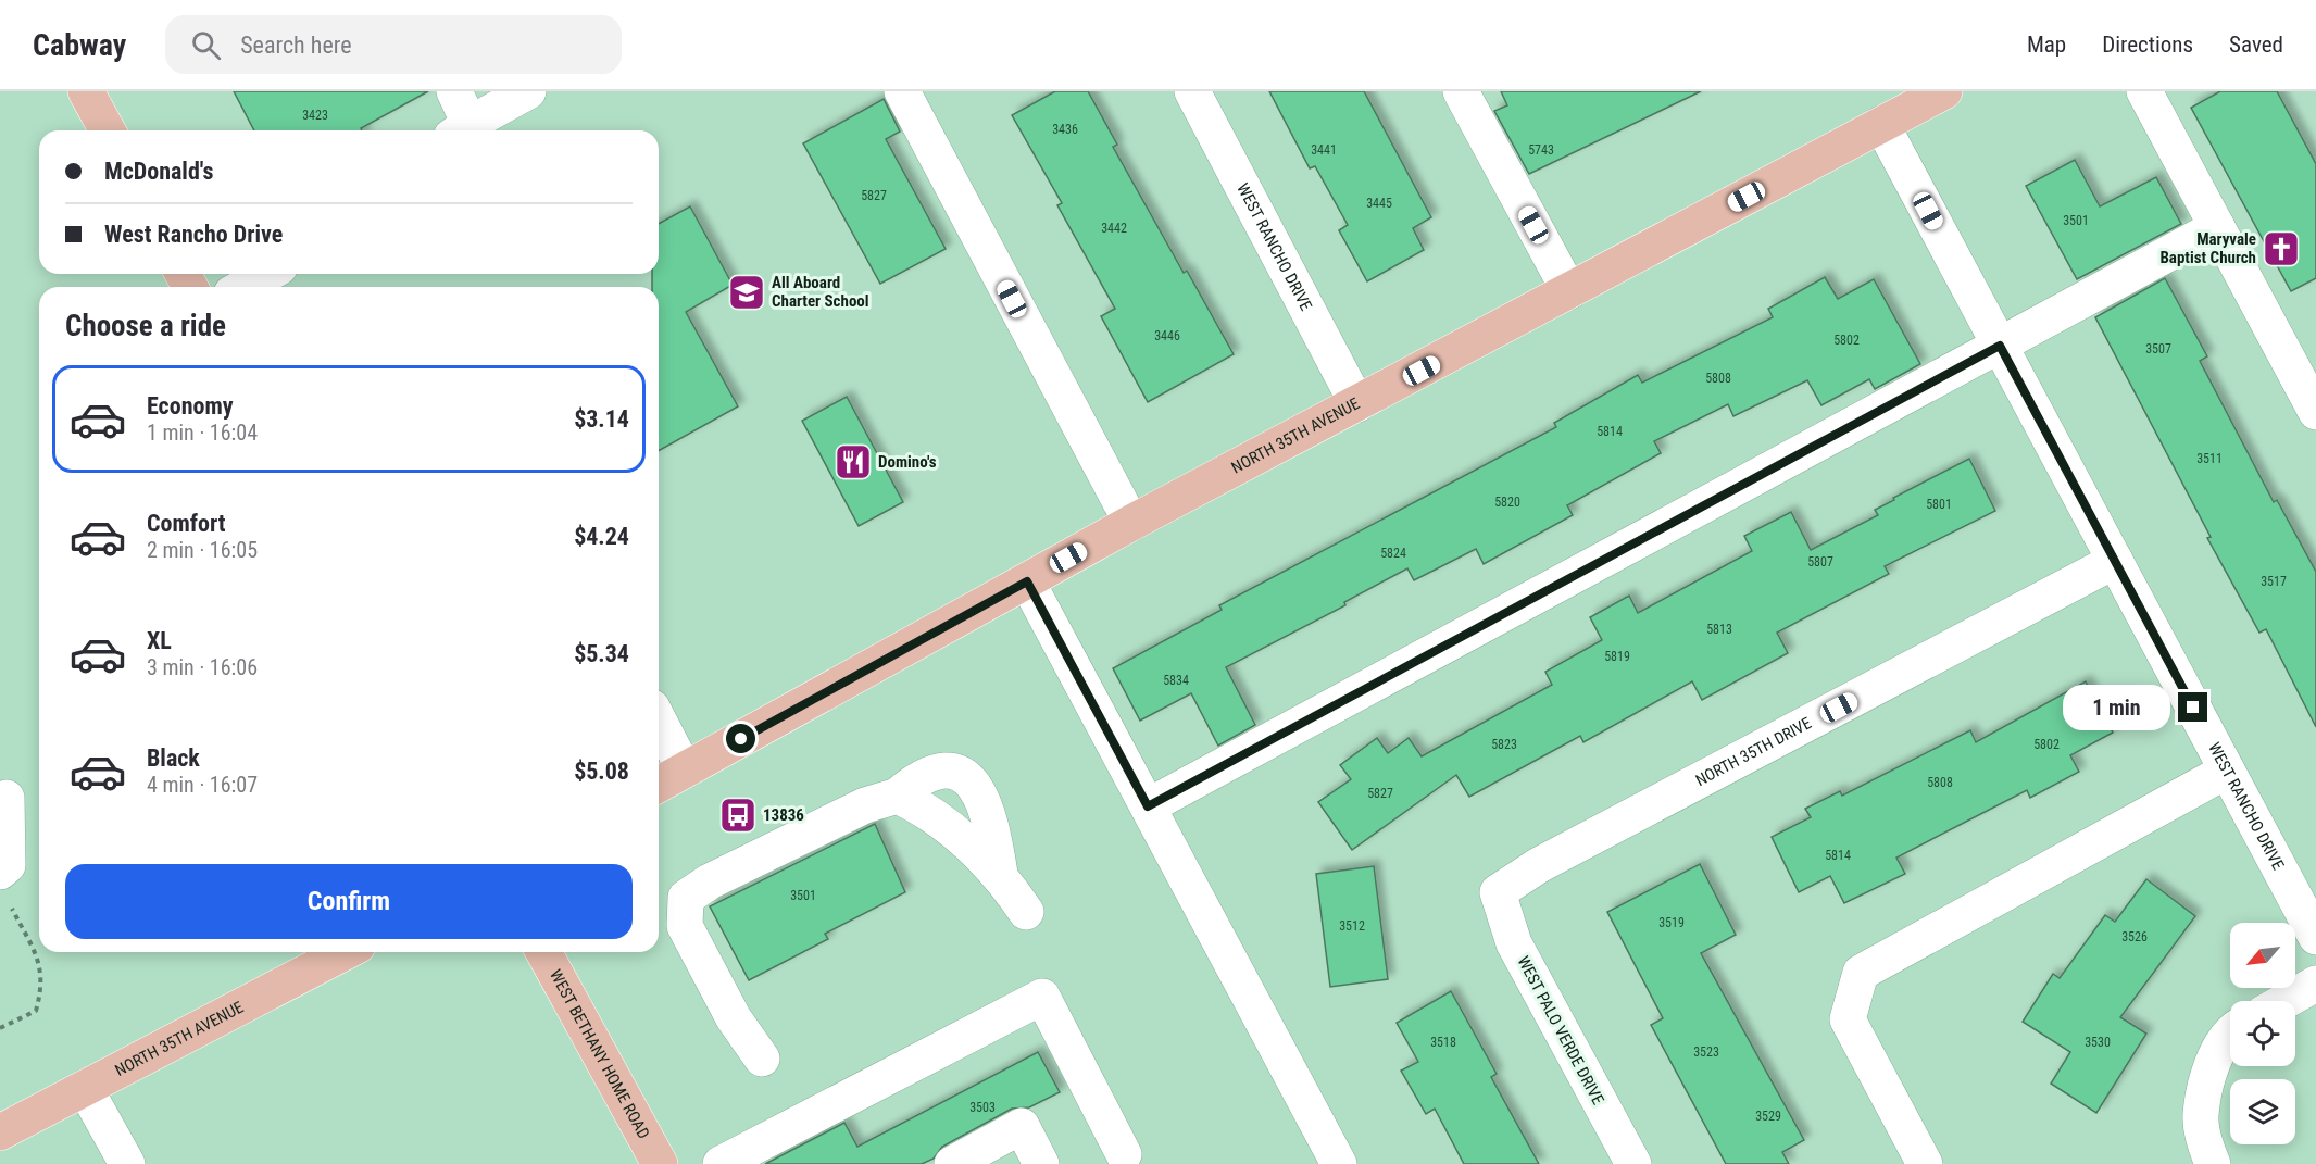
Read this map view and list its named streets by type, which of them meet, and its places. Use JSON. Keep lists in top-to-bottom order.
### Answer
{
  "streets": {
    "main road": ["NORTH 35TH AVENUE", "WEST BETHANY HOME ROAD"],
    "street": ["WEST RANCHO DRIVE", "NORTH 35TH DRIVE", "WEST PALO VERDE DRIVE"]
  },
  "crossings": [
    ["WEST RANCHO DRIVE", "NORTH 35TH AVENUE"],
    ["WEST RANCHO DRIVE", "NORTH 35TH DRIVE"],
    ["NORTH 35TH DRIVE", "WEST PALO VERDE DRIVE"]
  ],
  "places": {
    "church": ["Maryvale Baptist Church"],
    "school or university": ["All Aboard Charter School"],
    "restaurant": ["Domino's"],
    "bus stop": ["13836"]
  },
  "house_numbers": [
    "3423",
    "3436",
    "3441",
    "5743",
    "5827",
    "3445",
    "3501",
    "3442",
    "3446",
    "5802",
    "3507",
    "5808",
    "5814",
    "3511",
    "5820",
    "5801",
    "5824",
    "5807",
    "3517",
    "5813",
    "5819",
    "5834",
    "5823",
    "5802",
    "5808",
    "5827",
    "5814",
    "3501",
    "3519",
    "3512",
    "3526",
    "3518",
    "3530",
    "3523",
    "3503",
    "3529"
  ],
  "north": "bottom left",
  "page": {
    "header": "Cabway",
    "search": "Search here",
    "nav": ["Map", "Directions", "Saved"],
    "banner": ["McDonald's", "West Rancho Drive"],
    "heading": "Choose a ride",
    "list": [
      {
        "name": "Economy",
        "note": "1 min · 16:04",
        "value": "$3.14"
      },
      {
        "name": "Comfort",
        "note": "2 min · 16:05",
        "value": "$4.24"
      },
      {
        "name": "XL",
        "note": "3 min · 16:06",
        "value": "$5.34"
      },
      {
        "name": "Black",
        "note": "4 min · 16:07",
        "value": "$5.08"
      }
    ],
    "bubble": "1 min",
    "buttons": "Confirm"
  }
}
